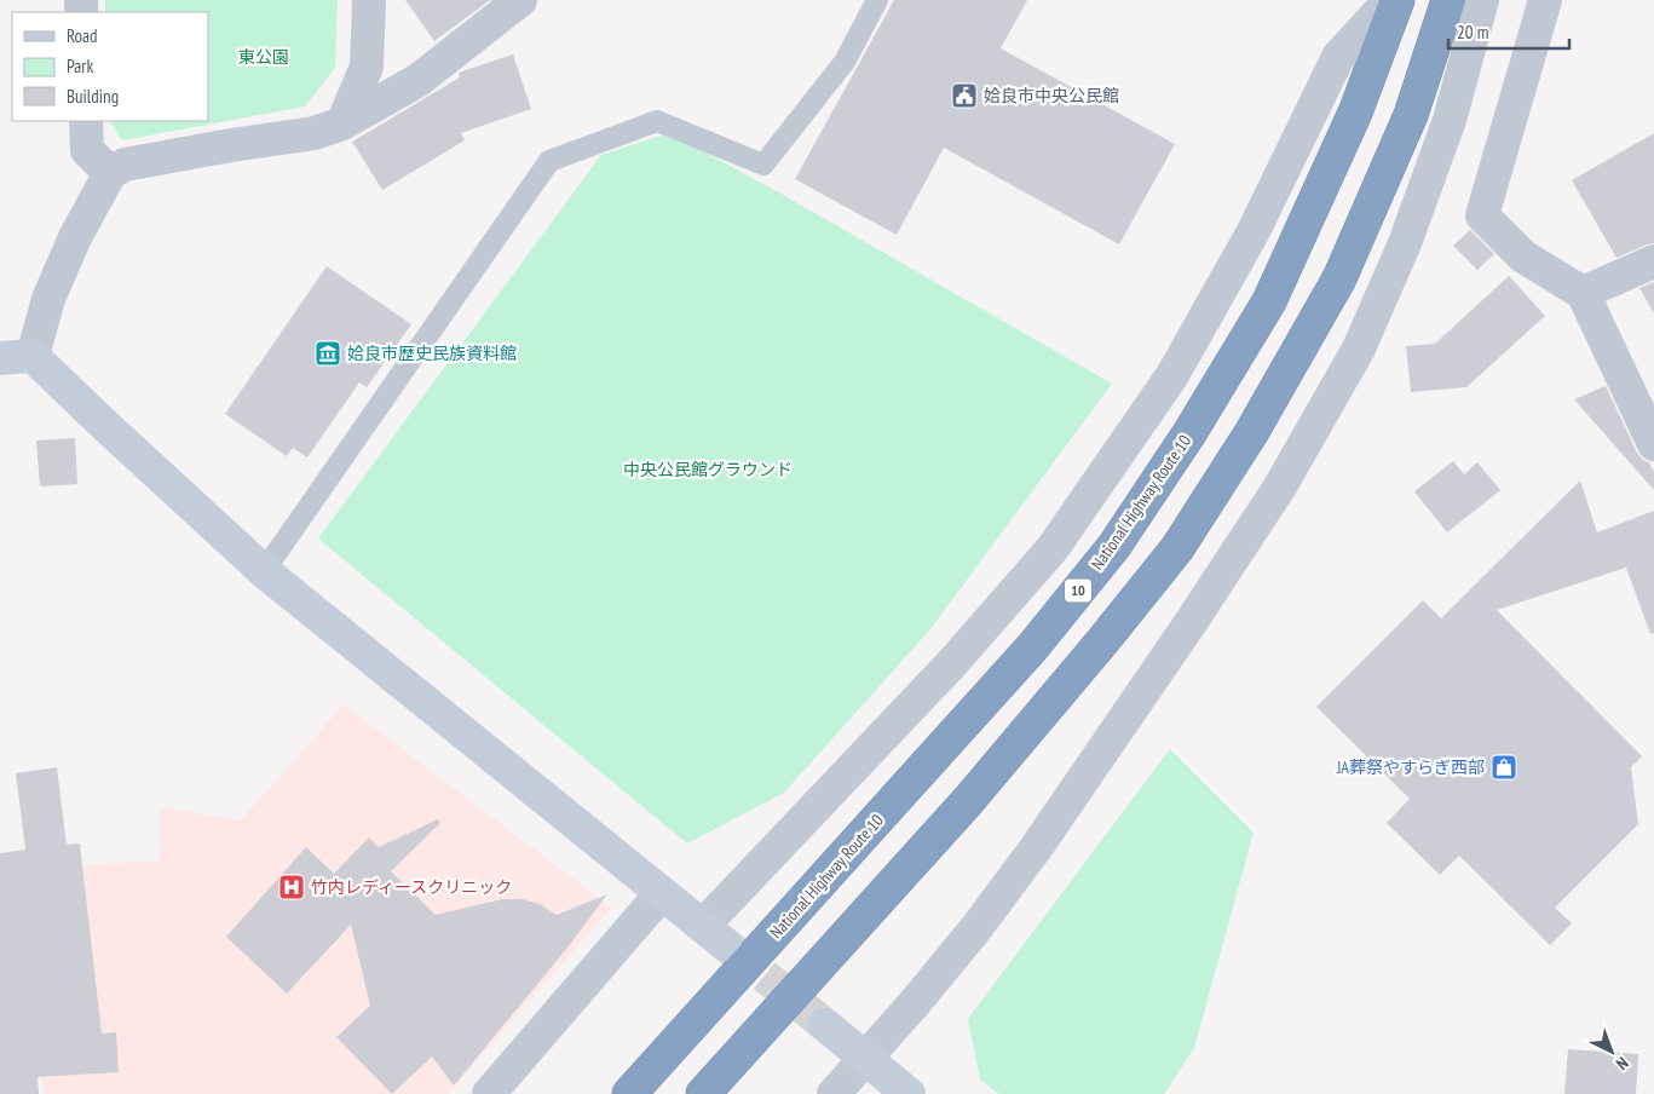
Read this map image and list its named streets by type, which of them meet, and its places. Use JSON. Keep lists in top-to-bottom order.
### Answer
{
  "streets": {
    "highway": ["National Highway Route 10", "10"]
  },
  "parks": ["東公園", "中央公民館グラウンド"],
  "places": {
    "public building": ["姶良市中央公民館"],
    "museum": ["姶良市歴史民族資料館"],
    "shop": ["JA葬祭やすらぎ西部"],
    "hospital": ["竹内レディースクリニック"]
  },
  "legend": ["Road", "Park", "Building"],
  "scale_bar": "20 m",
  "north": "bottom right"
}
